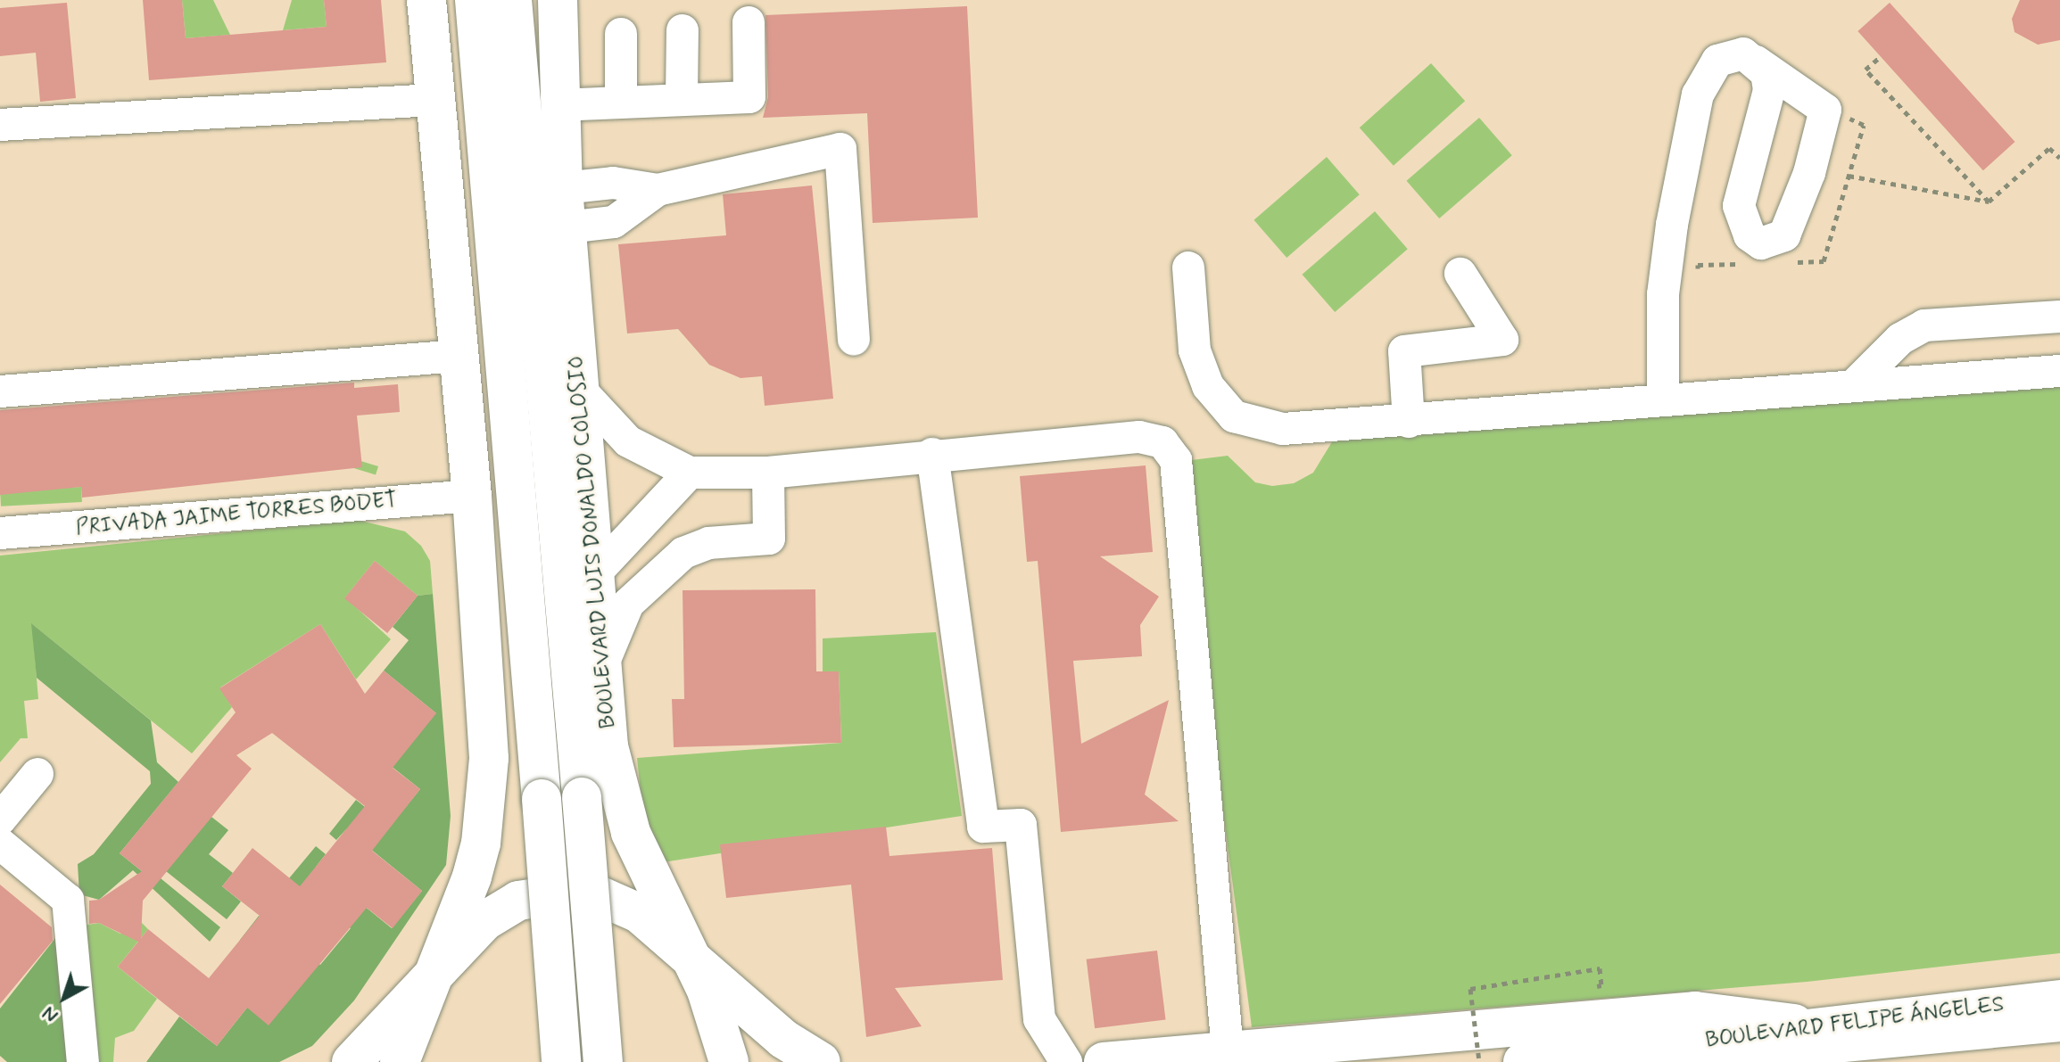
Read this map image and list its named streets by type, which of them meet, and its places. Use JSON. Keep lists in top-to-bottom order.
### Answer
{
  "streets": {
    "main road": ["BOULEVARD LUIS DONALDO COLOSIO", "BOULEVARD FELIPE ÁNGELES"],
    "street": ["PRIVADA JAIME TORRES BODET"]
  },
  "north": "bottom left"
}
